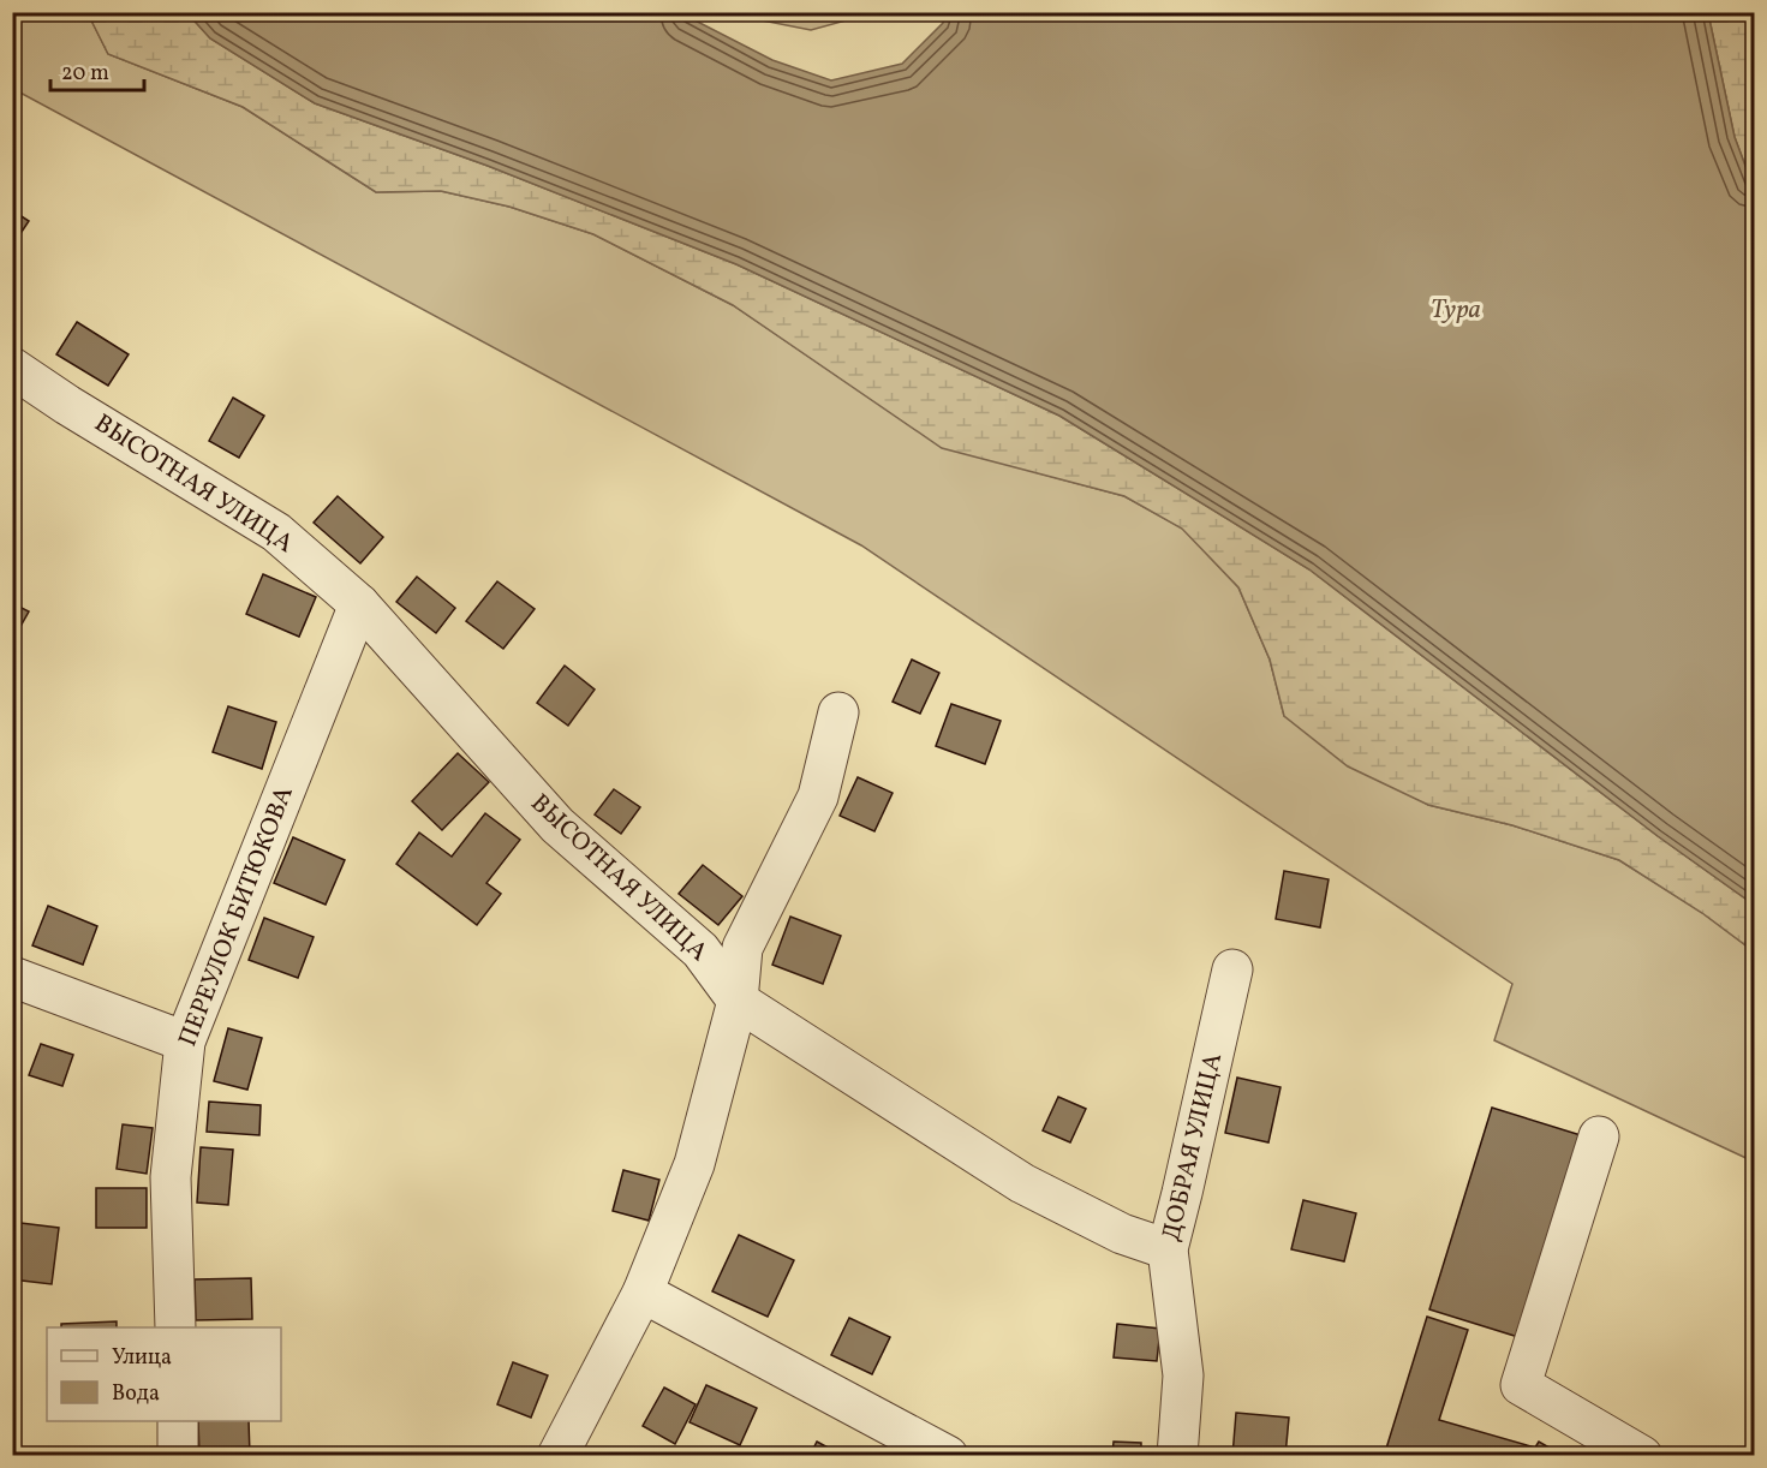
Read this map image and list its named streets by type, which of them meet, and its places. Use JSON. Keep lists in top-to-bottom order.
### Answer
{
  "streets": {
    "street": ["ВЫСОТНАЯ УЛИЦА", "ПЕРЕУЛОК БИТЮКОВА", "ДОБРАЯ УЛИЦА"]
  },
  "crossings": [
    ["ВЫСОТНАЯ УЛИЦА", "ПЕРЕУЛОК БИТЮКОВА"],
    ["ВЫСОТНАЯ УЛИЦА", "ДОБРАЯ УЛИЦА"]
  ],
  "water": ["Тура"],
  "legend": ["Улица", "Вода"],
  "scale_bar": "20 m"
}
